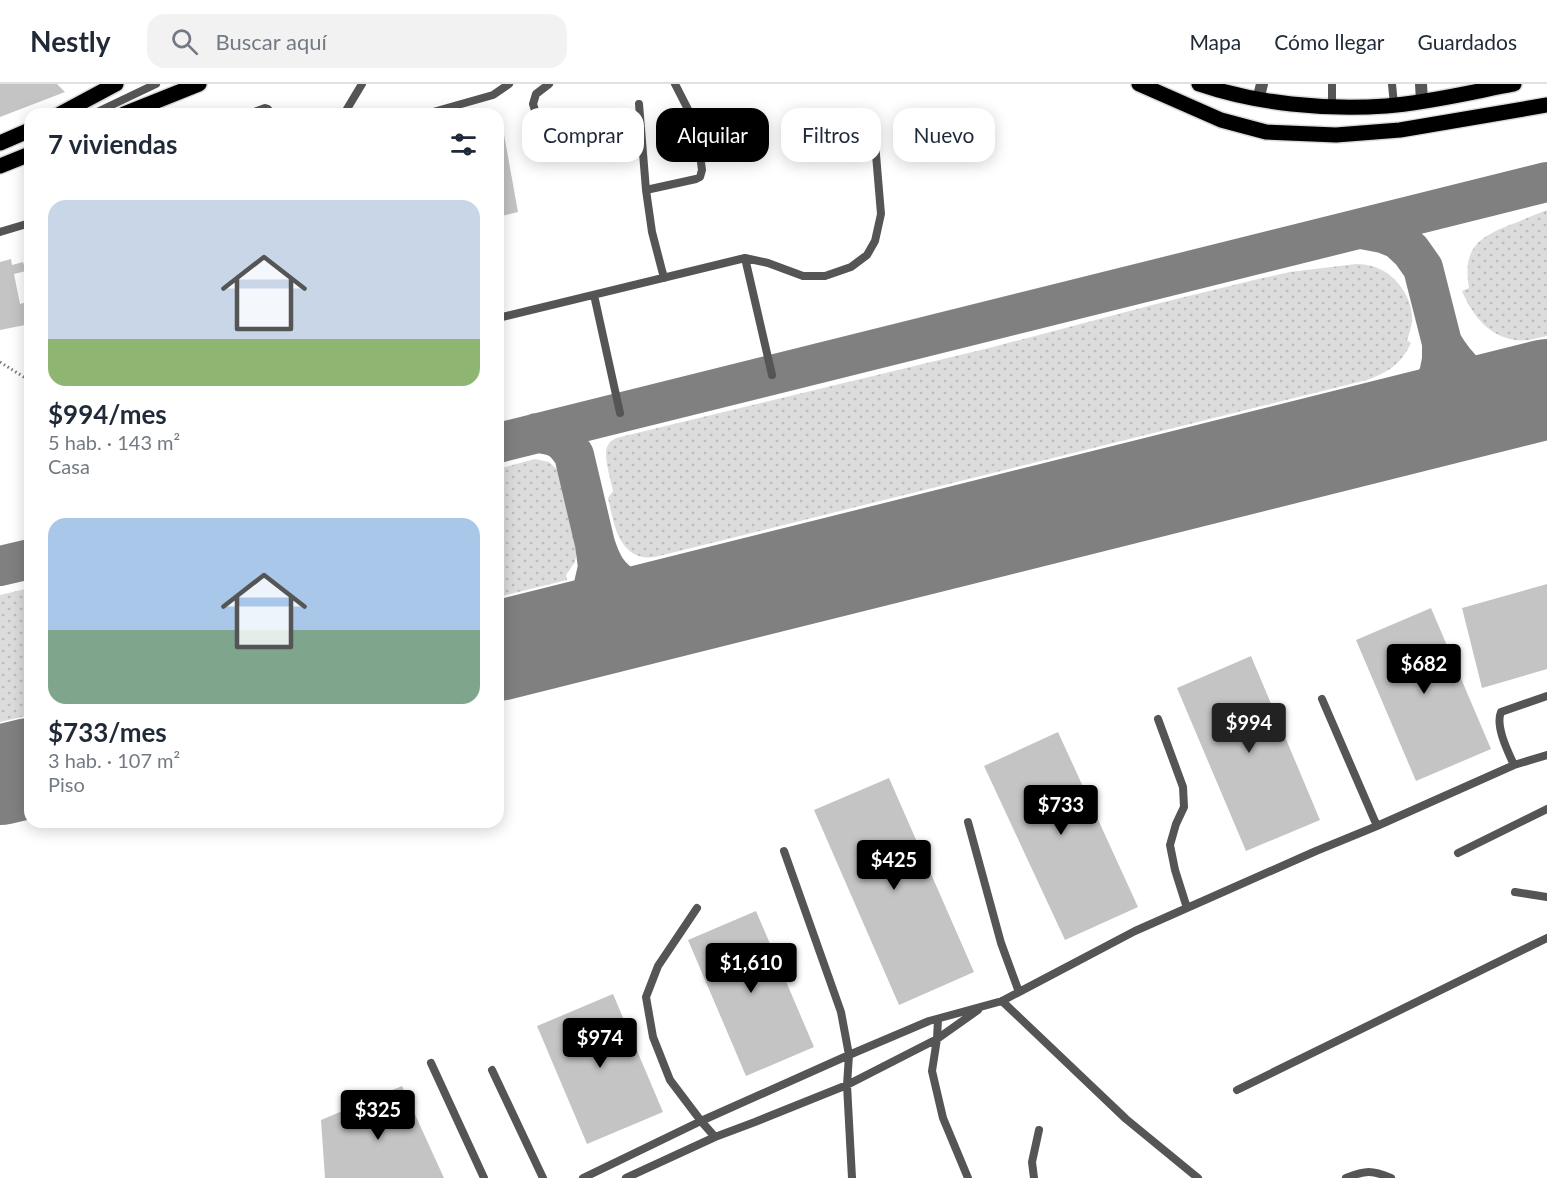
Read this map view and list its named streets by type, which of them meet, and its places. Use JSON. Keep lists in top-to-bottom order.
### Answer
{
  "page": {
    "header": "Nestly",
    "search": "Buscar aquí",
    "nav": ["Mapa", "Cómo llegar", "Guardados"],
    "chip": [
      "Comprar",
      "Alquilar",
      "Filtros",
      "Nuevo"
    ],
    "heading": "7 viviendas",
    "list": [
      {
        "name": "$994/mes",
        "note": "5 hab. · 143 m² · Casa"
      },
      {
        "name": "$733/mes",
        "note": "3 hab. · 107 m² · Piso"
      }
    ],
    "price": [
      "$682",
      "$994",
      "$733",
      "$425",
      "$1,610",
      "$974",
      "$325"
    ]
  }
}
